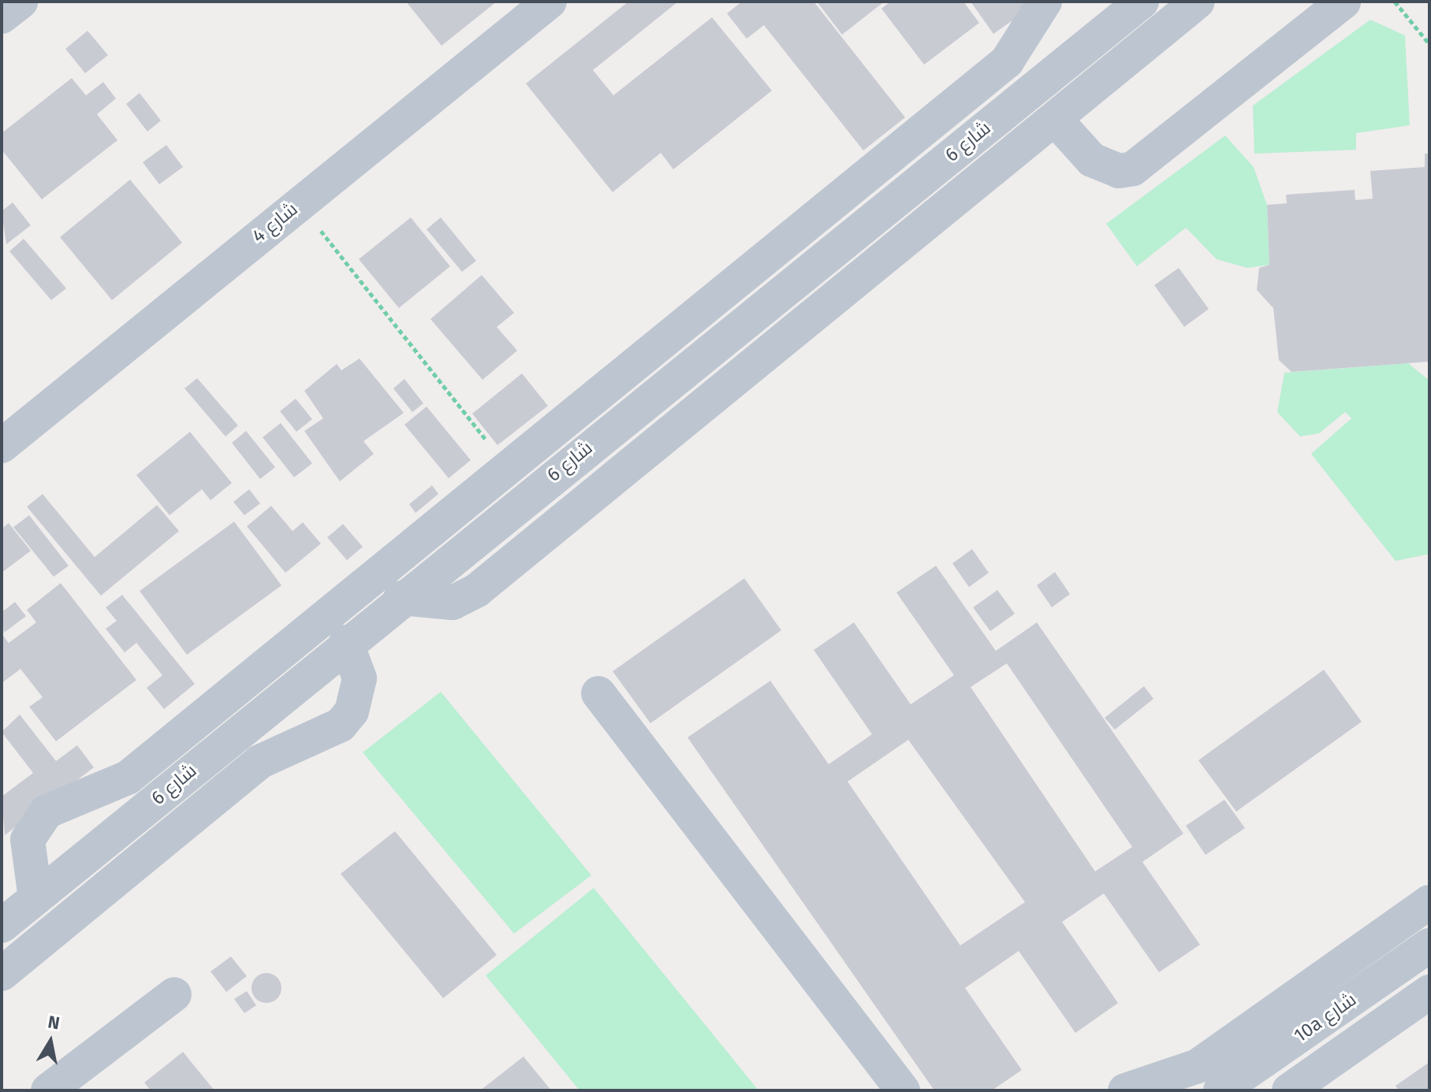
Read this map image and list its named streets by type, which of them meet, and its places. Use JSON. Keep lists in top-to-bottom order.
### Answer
{
  "streets": {
    "street": ["شارع 6", "شارع 4", "10a شارع"]
  },
  "north": "top"
}
